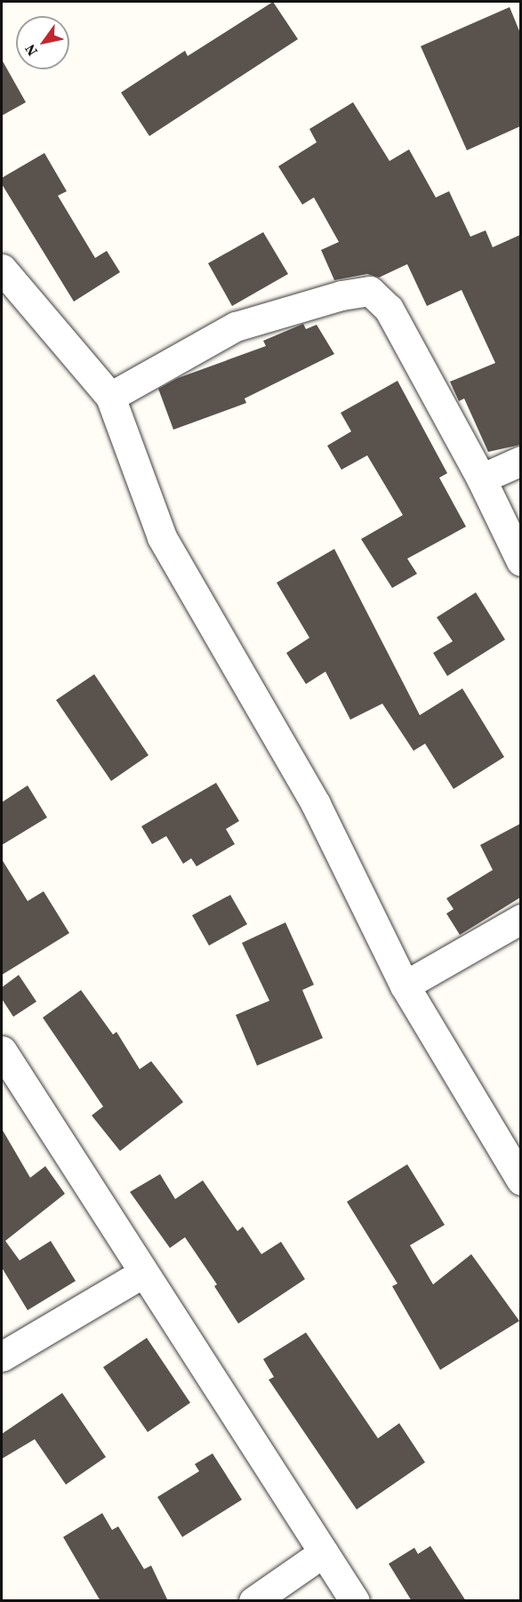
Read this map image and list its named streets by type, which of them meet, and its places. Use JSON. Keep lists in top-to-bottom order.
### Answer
{
  "north": "bottom left"
}
